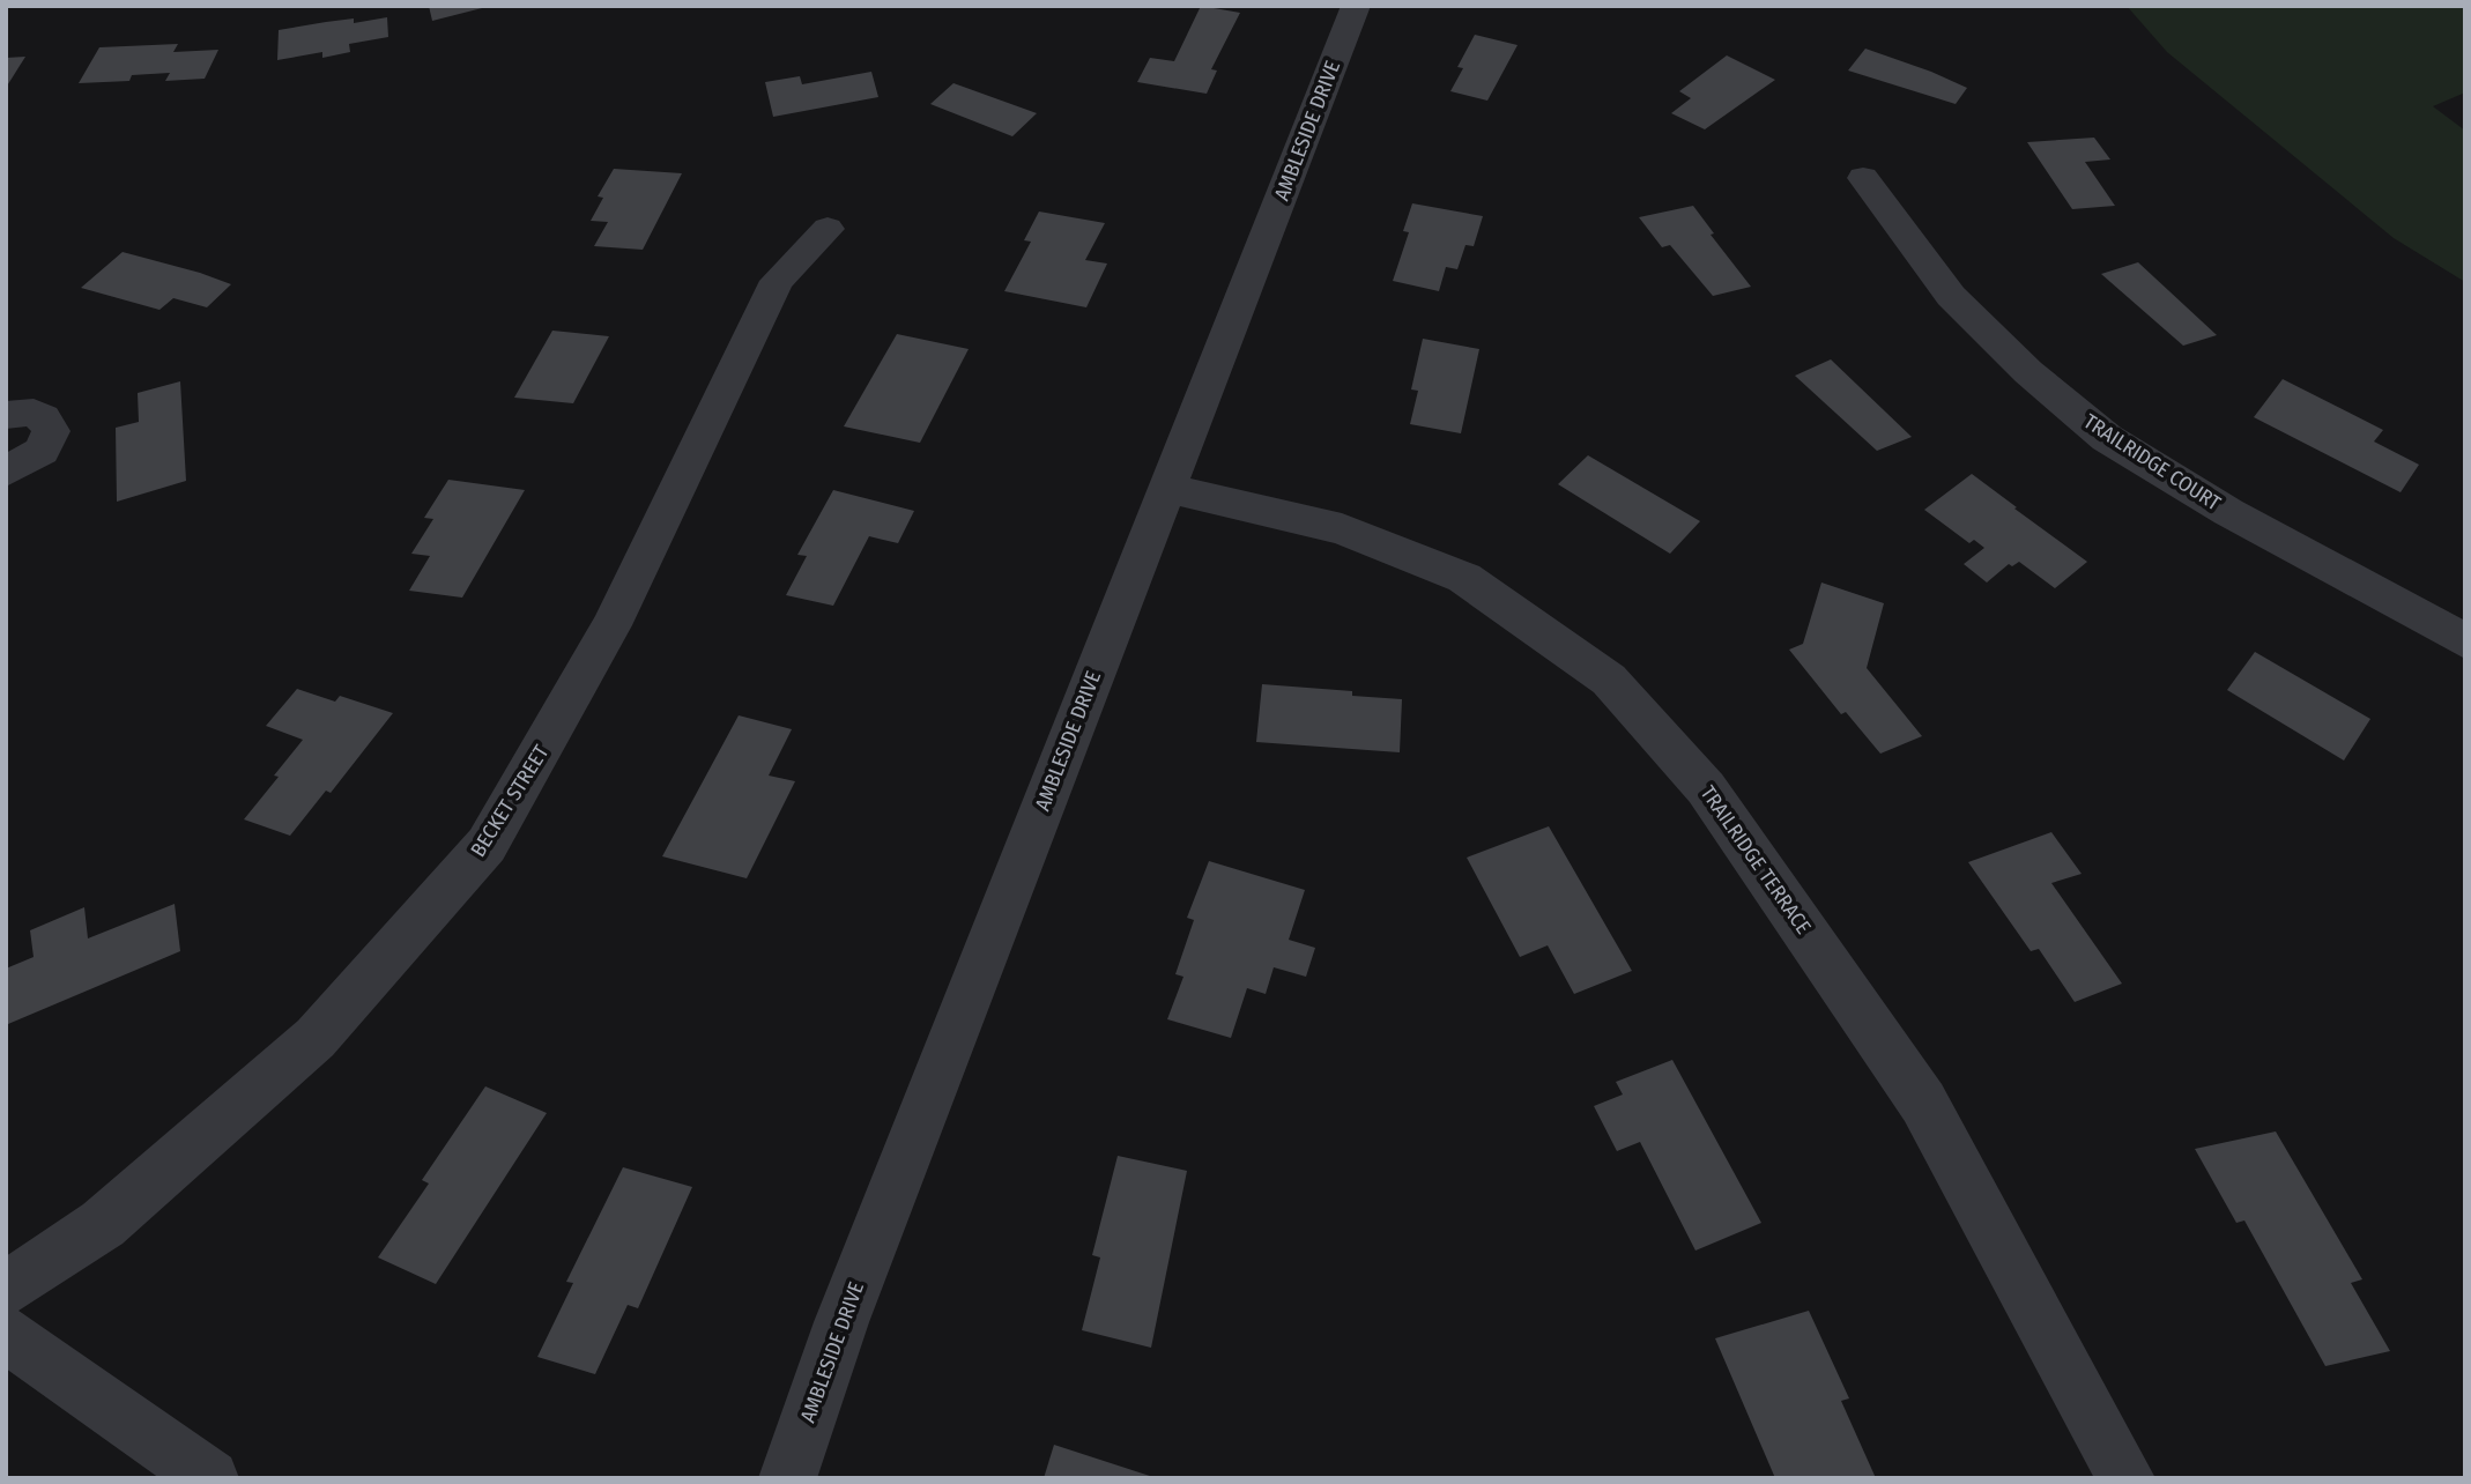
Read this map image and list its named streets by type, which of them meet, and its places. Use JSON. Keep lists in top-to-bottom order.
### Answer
{
  "streets": {
    "street": [
      "AMBLESIDE DRIVE",
      "TRAILRIDGE COURT",
      "BECKET STREET",
      "TRAILRIDGE TERRACE"
    ]
  },
  "crossings": [
    ["AMBLESIDE DRIVE", "TRAILRIDGE TERRACE"]
  ]
}
